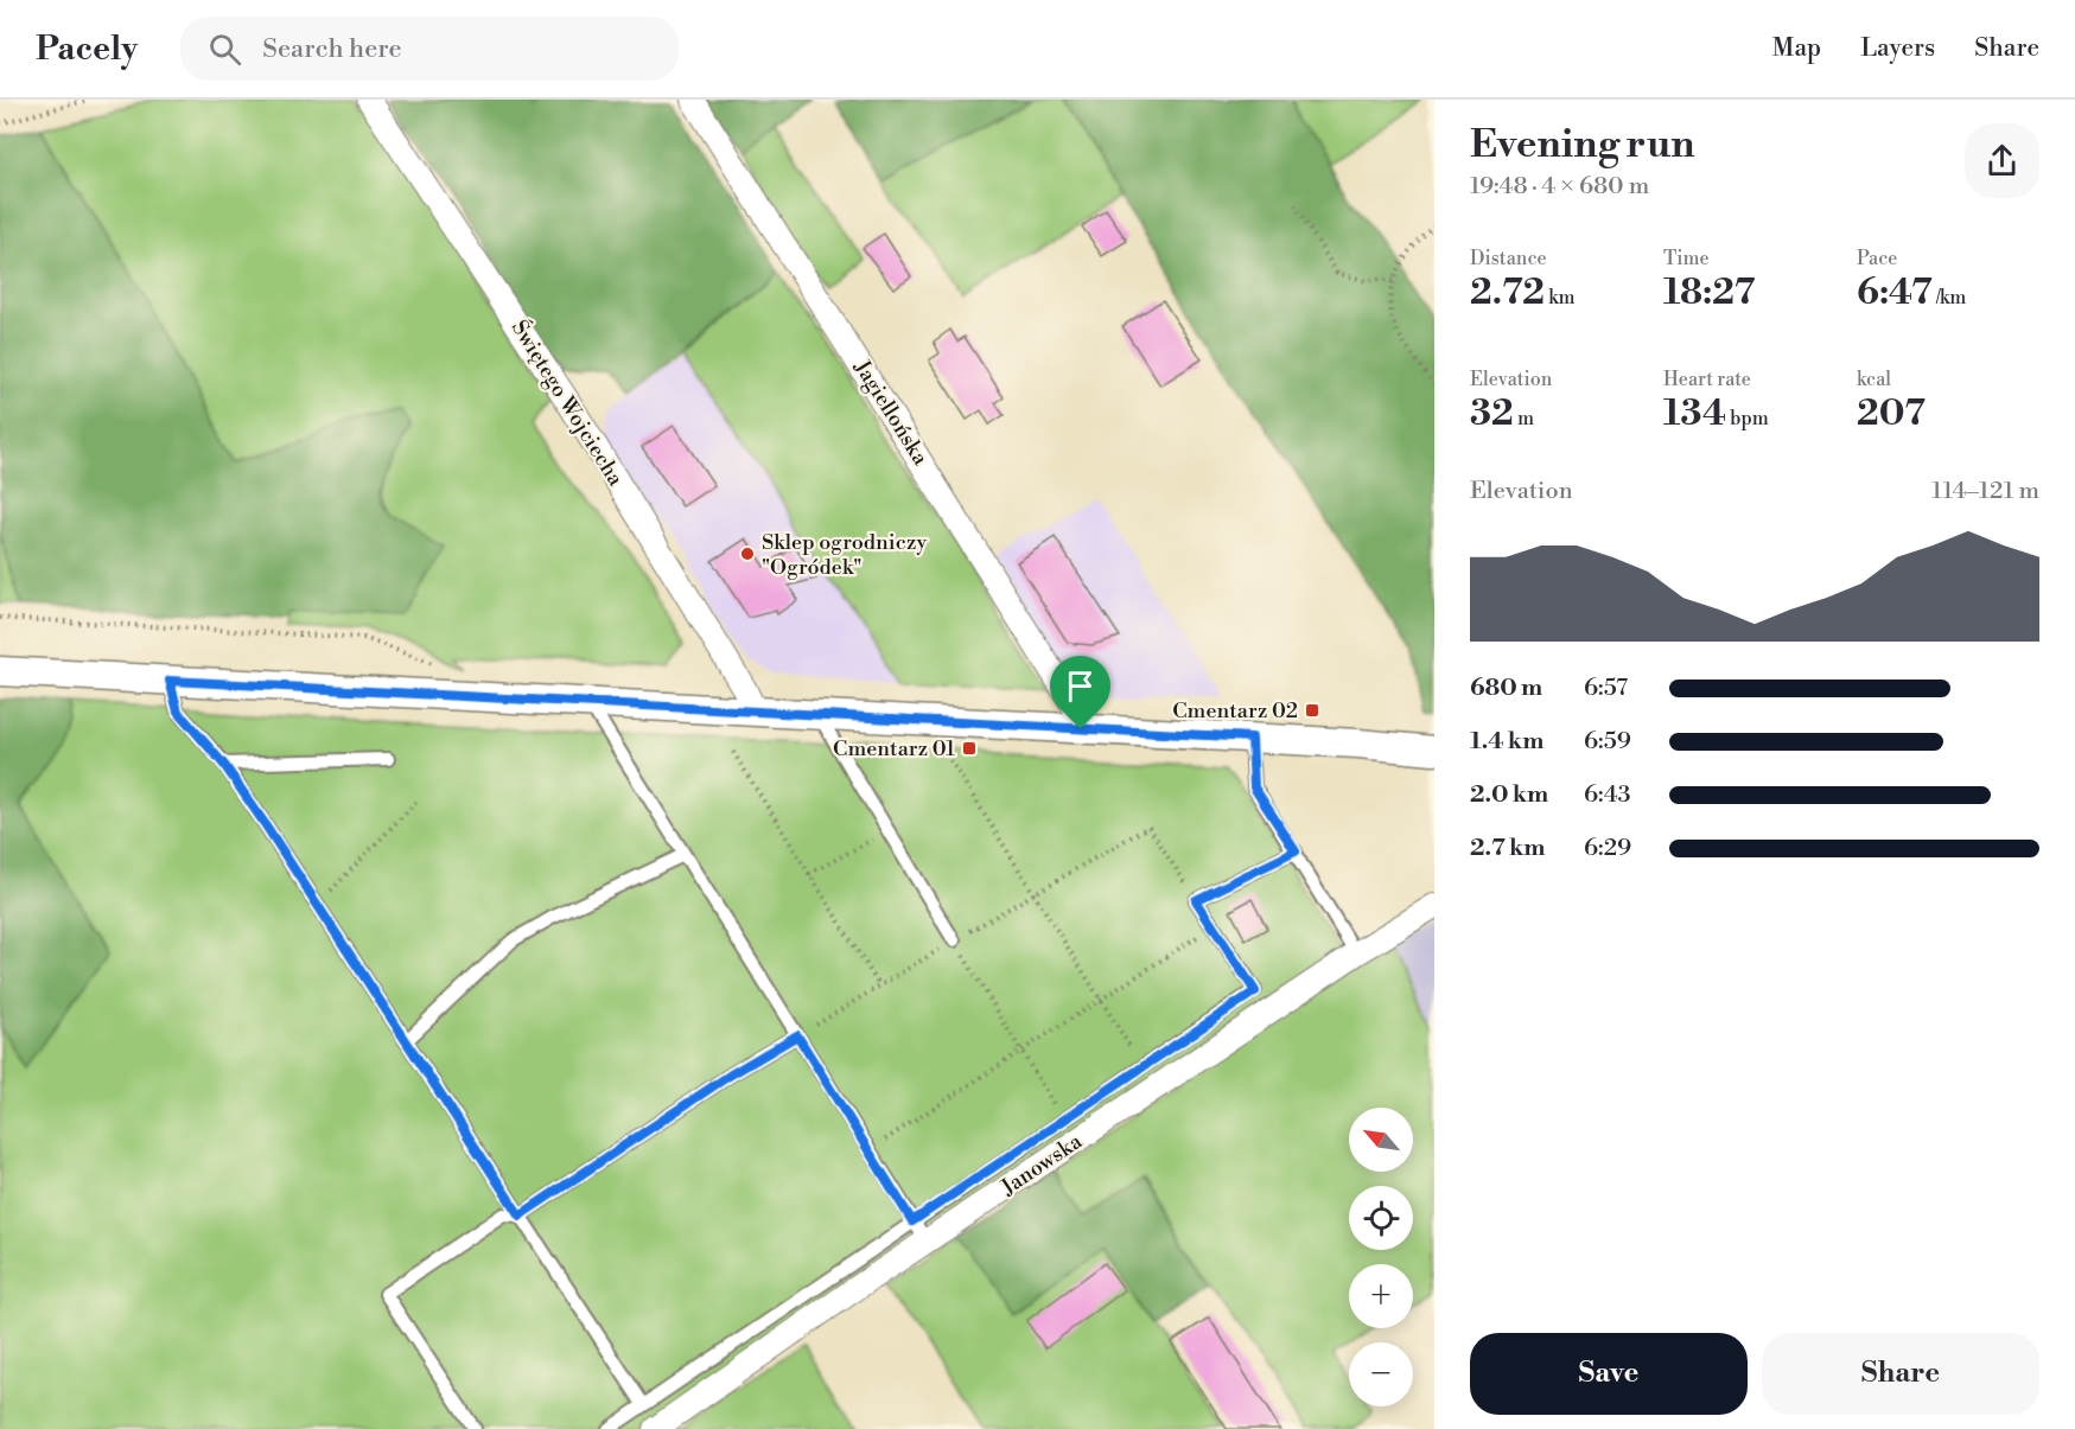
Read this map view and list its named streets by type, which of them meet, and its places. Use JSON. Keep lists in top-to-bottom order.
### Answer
{
  "streets": {
    "street": ["Świętego Wojciecha", "Jagiellońska", "Janowska"]
  },
  "places": {
    "other": ["Sklep ogrodniczy \"Ogródek\""],
    "transit": ["Cmentarz 02", "Cmentarz 01"]
  },
  "north": "top left",
  "page": {
    "header": "Pacely",
    "search": "Search here",
    "nav": ["Map", "Layers", "Share"],
    "heading": ["Evening run", "19:48 · 4 × 680 m"],
    "stats": [
      ["Distance", "2.72 km"],
      ["Time", "18:27"],
      ["Pace", "6:47 /km"],
      ["Elevation", "32 m"],
      ["Heart rate", "134 bpm"],
      ["kcal", "207"]
    ],
    "chart": ["Elevation", "114–121 m"],
    "list": [
      {
        "name": "680 m",
        "note": "6:57"
      },
      {
        "name": "1.4 km",
        "note": "6:59"
      },
      {
        "name": "2.0 km",
        "note": "6:43"
      },
      {
        "name": "2.7 km",
        "note": "6:29"
      }
    ],
    "map_buttons": ["+", "−"],
    "buttons": ["Save", "Share"]
  }
}
